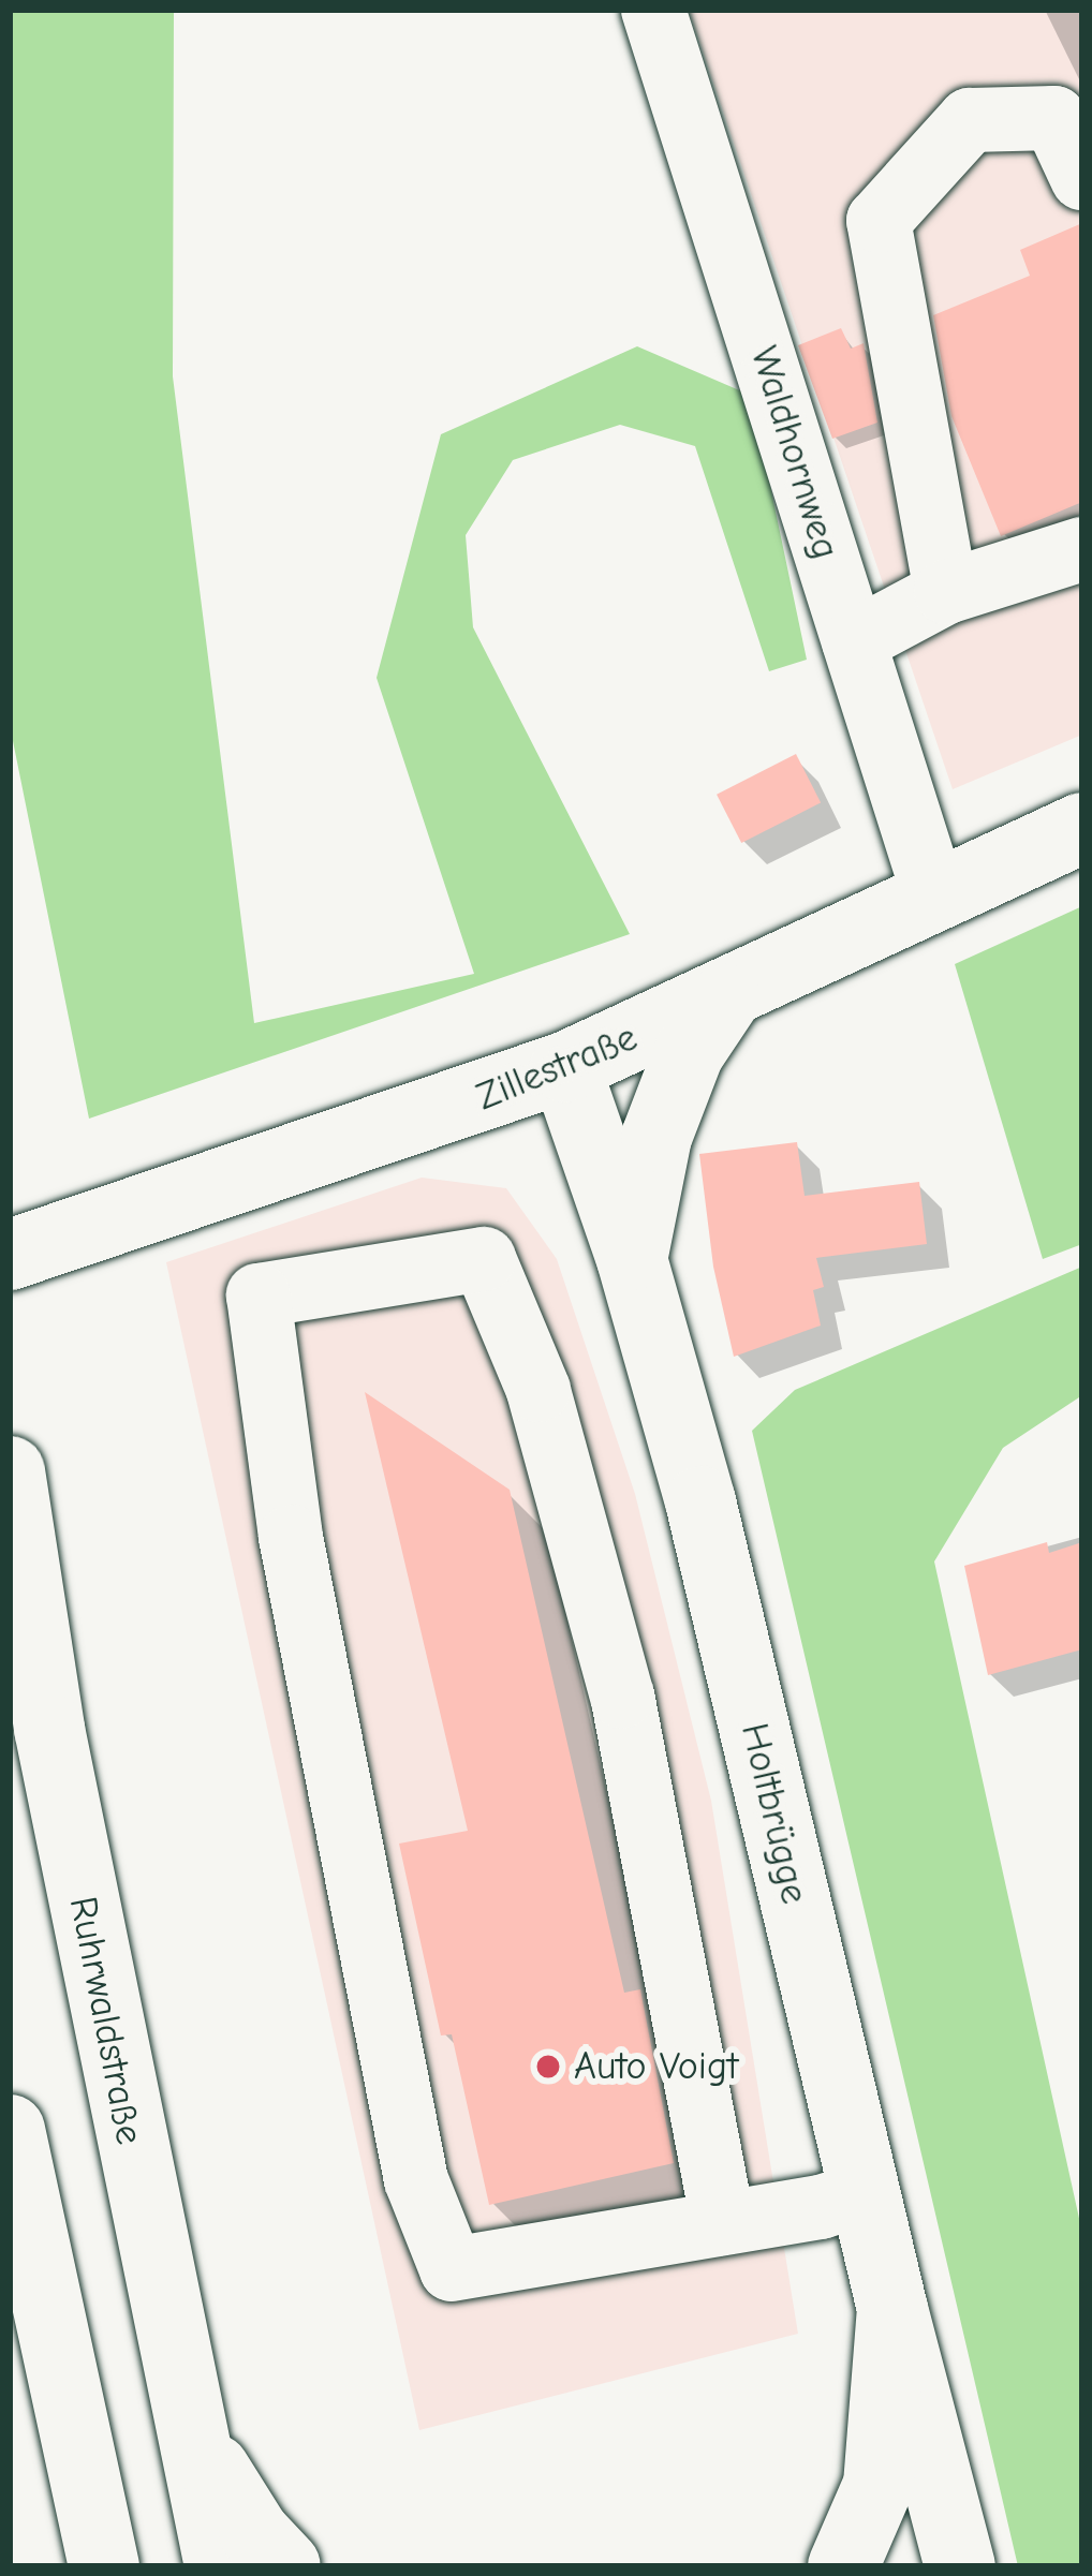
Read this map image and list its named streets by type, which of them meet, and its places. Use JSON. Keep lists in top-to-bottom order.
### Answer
{
  "streets": {
    "main road": ["Zillestraße", "Holtbrügge", "Ruhrwaldstraße"],
    "lane": ["Waldhornweg"]
  },
  "crossings": [
    ["Waldhornweg", "Zillestraße"],
    ["Zillestraße", "Holtbrügge"]
  ],
  "places": ["Auto Voigt"]
}
